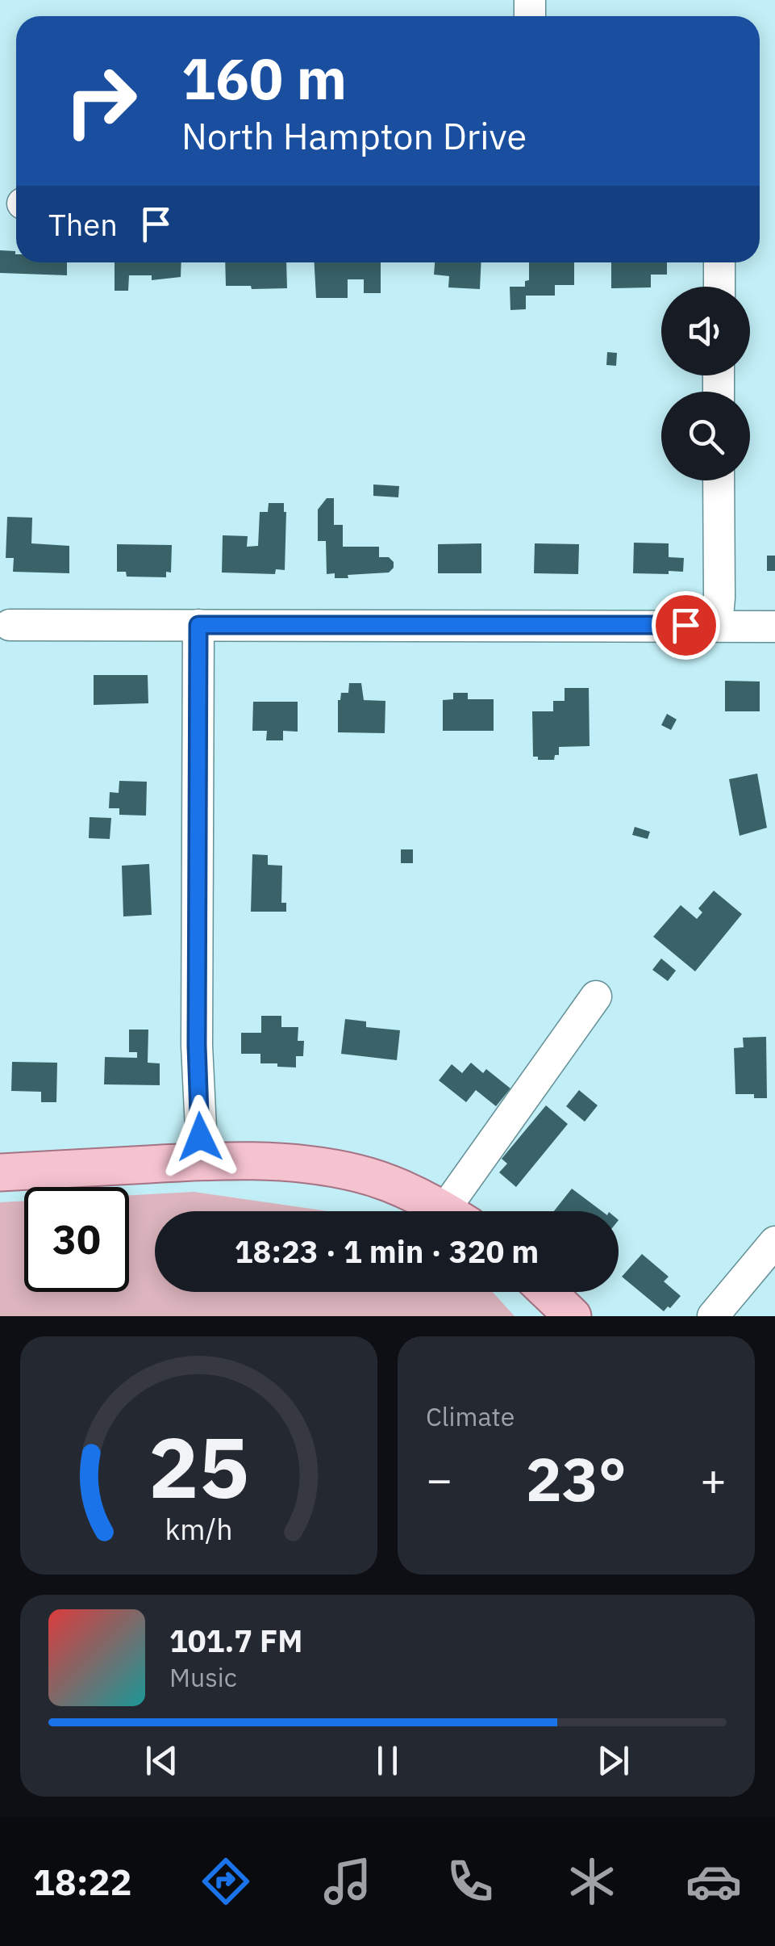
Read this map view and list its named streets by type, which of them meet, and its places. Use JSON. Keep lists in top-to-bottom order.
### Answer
{
  "page": {
    "turn": ["160 m", "North Hampton Drive"],
    "then": "Then",
    "limit": "30",
    "trip": "18:23 · 1 min · 320 m",
    "tile": "Climate",
    "heat": ["−", "23°", "+"],
    "song": ["101.7 FM", "Music"],
    "tabs": "18:22",
    "gauge": ["25", "km/h"]
  }
}
